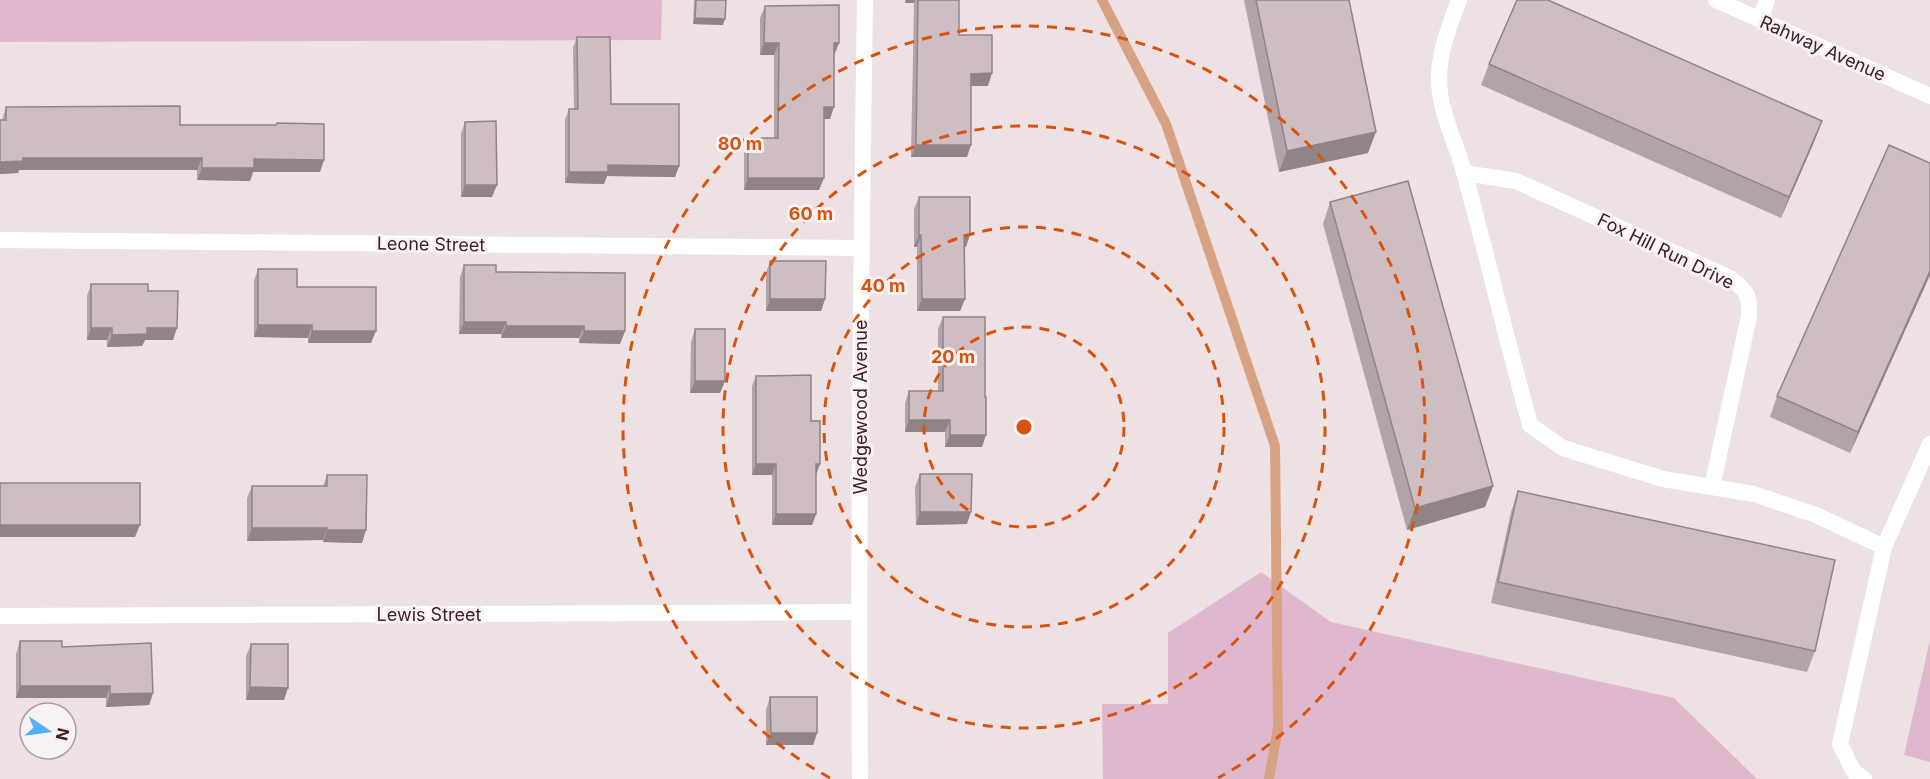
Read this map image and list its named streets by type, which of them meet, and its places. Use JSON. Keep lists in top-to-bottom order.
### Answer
{
  "streets": {
    "street": [
      "Rahway Avenue",
      "Leone Street",
      "Fox Hill Run Drive",
      "Wedgewood Avenue",
      "Lewis Street"
    ]
  },
  "crossings": [
    ["Leone Street", "Wedgewood Avenue"],
    ["Wedgewood Avenue", "Lewis Street"]
  ],
  "north": "right",
  "rings": [
    "80 m",
    "60 m",
    "40 m",
    "20 m"
  ]
}
